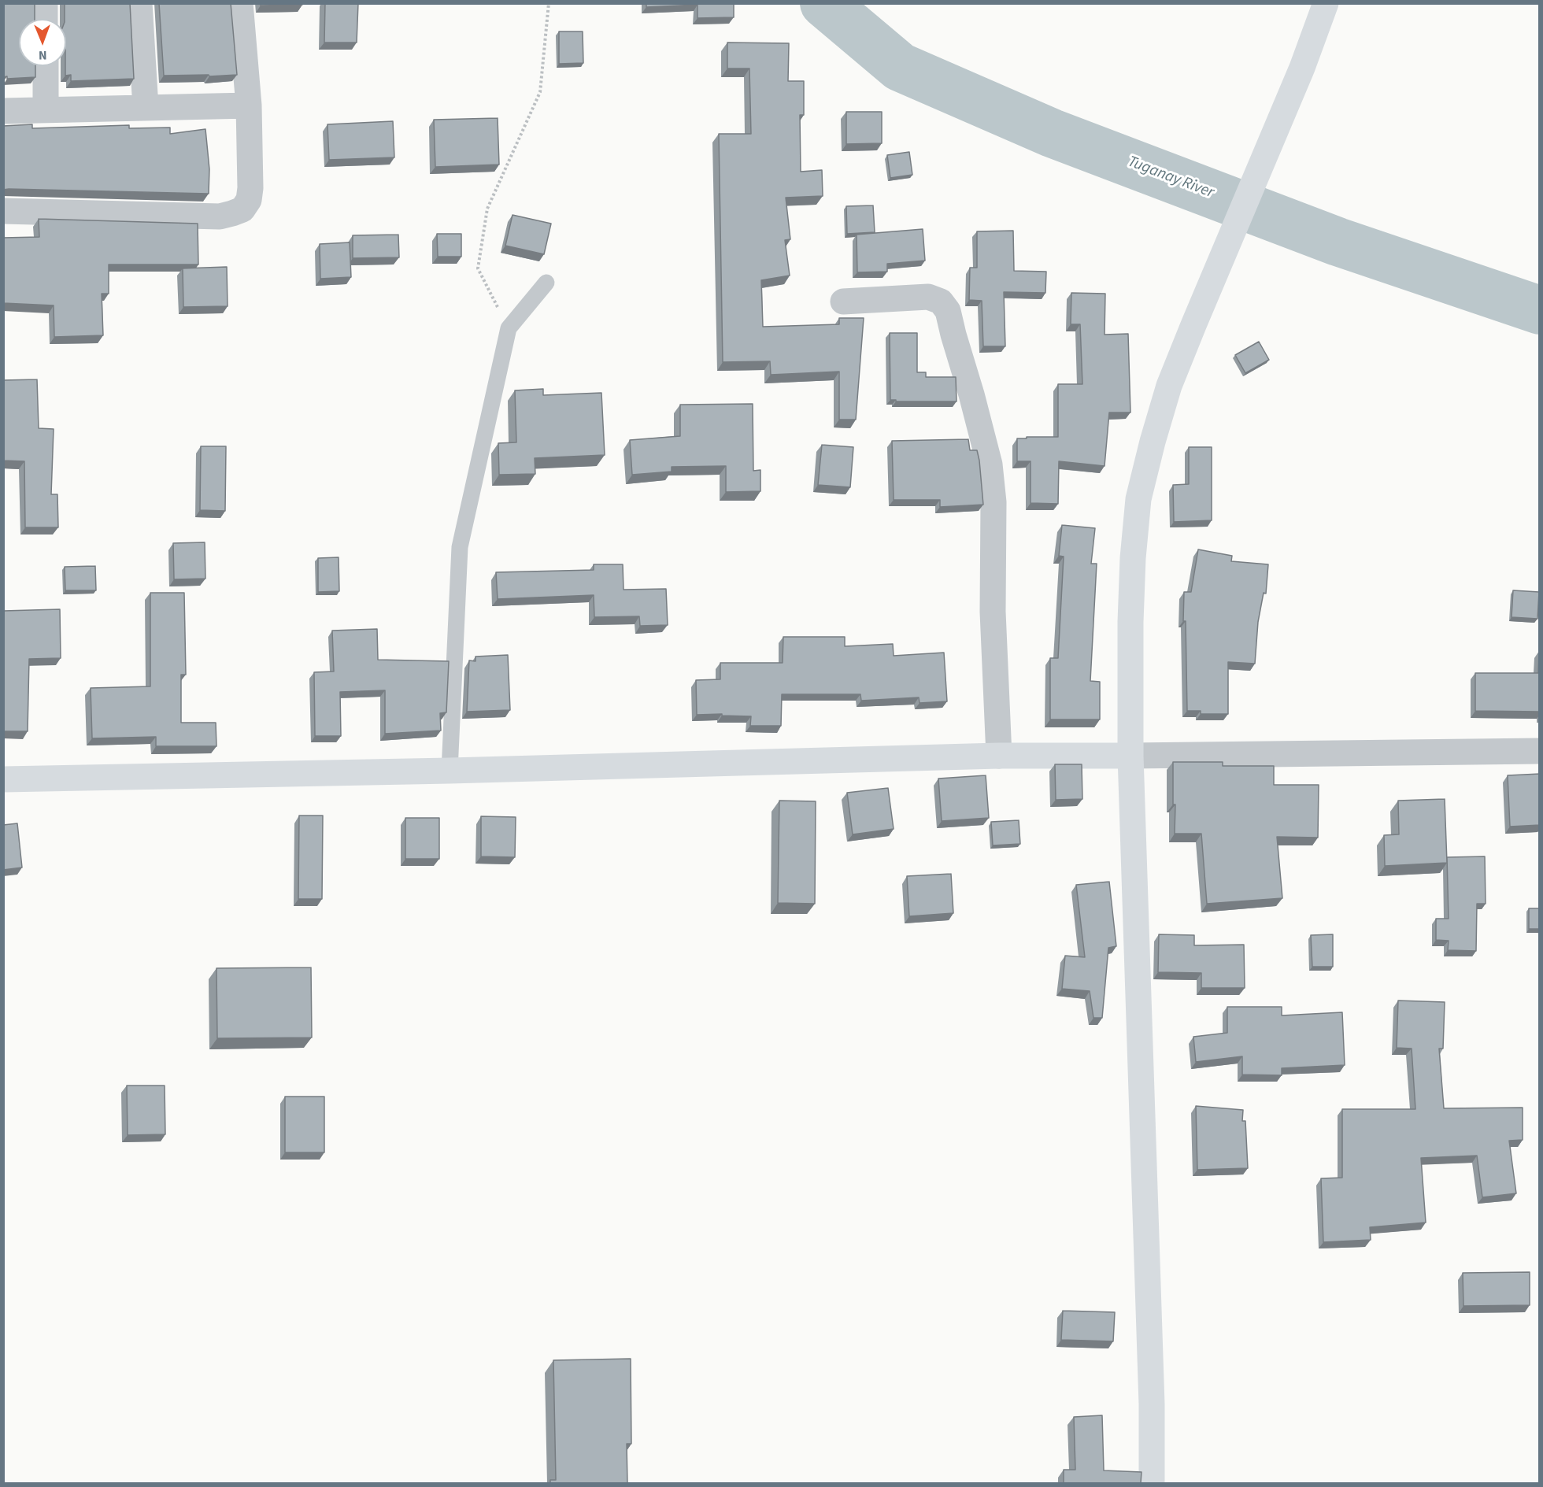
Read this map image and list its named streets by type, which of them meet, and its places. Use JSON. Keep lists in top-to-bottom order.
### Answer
{
  "water": ["Tuganay River"],
  "north": "bottom"
}
